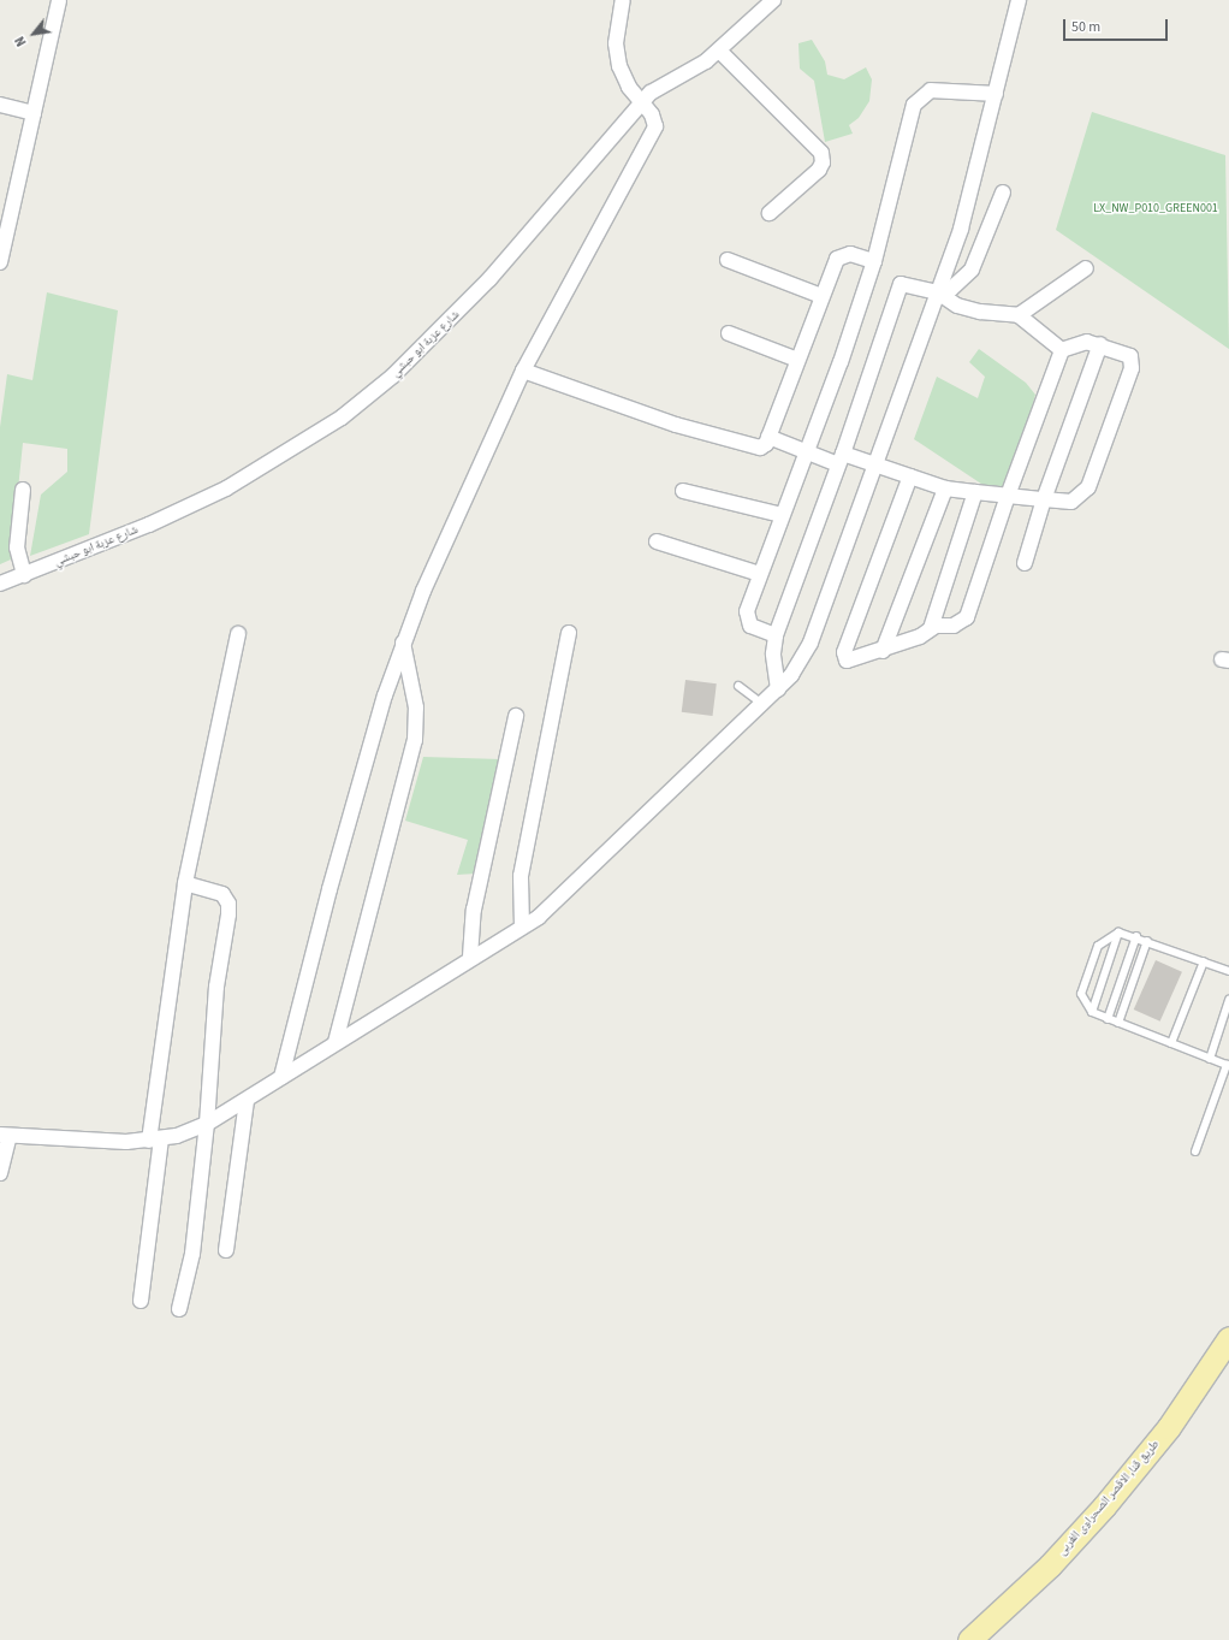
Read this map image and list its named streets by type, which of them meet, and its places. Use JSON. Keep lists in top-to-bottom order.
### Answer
{
  "streets": {
    "main road": ["طريق قنا, الاقصر الصحراوى الغربى"],
    "street": ["شارع عزبة ابو حبشي"]
  },
  "parks": ["LX_NW_P010_GREEN001"],
  "scale_bar": "50 m",
  "north": "bottom left"
}
